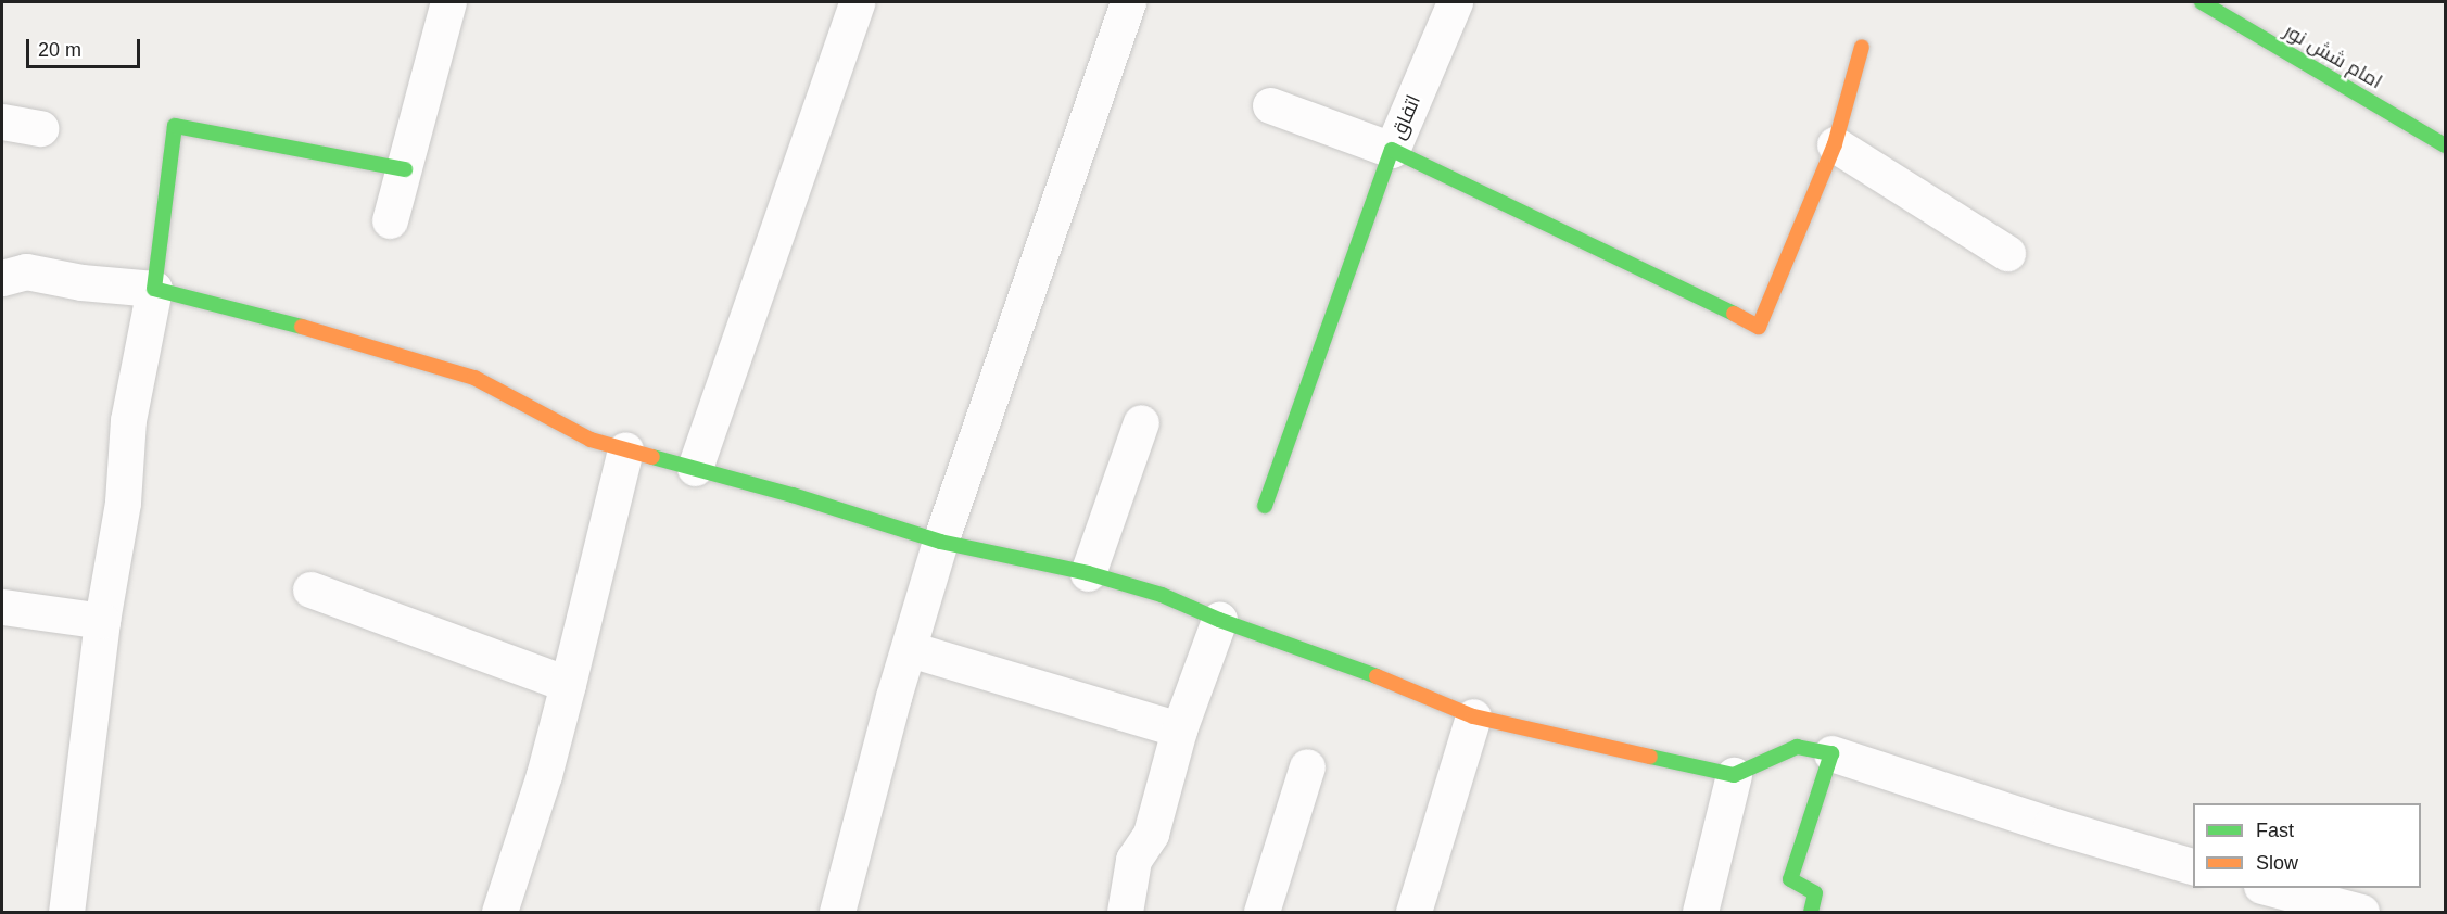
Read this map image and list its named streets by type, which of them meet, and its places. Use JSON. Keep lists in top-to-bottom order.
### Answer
{
  "streets": {
    "street": ["امام شش نور", "اتفاق"]
  },
  "legend": ["Fast", "Slow"],
  "scale_bar": "20 m"
}
